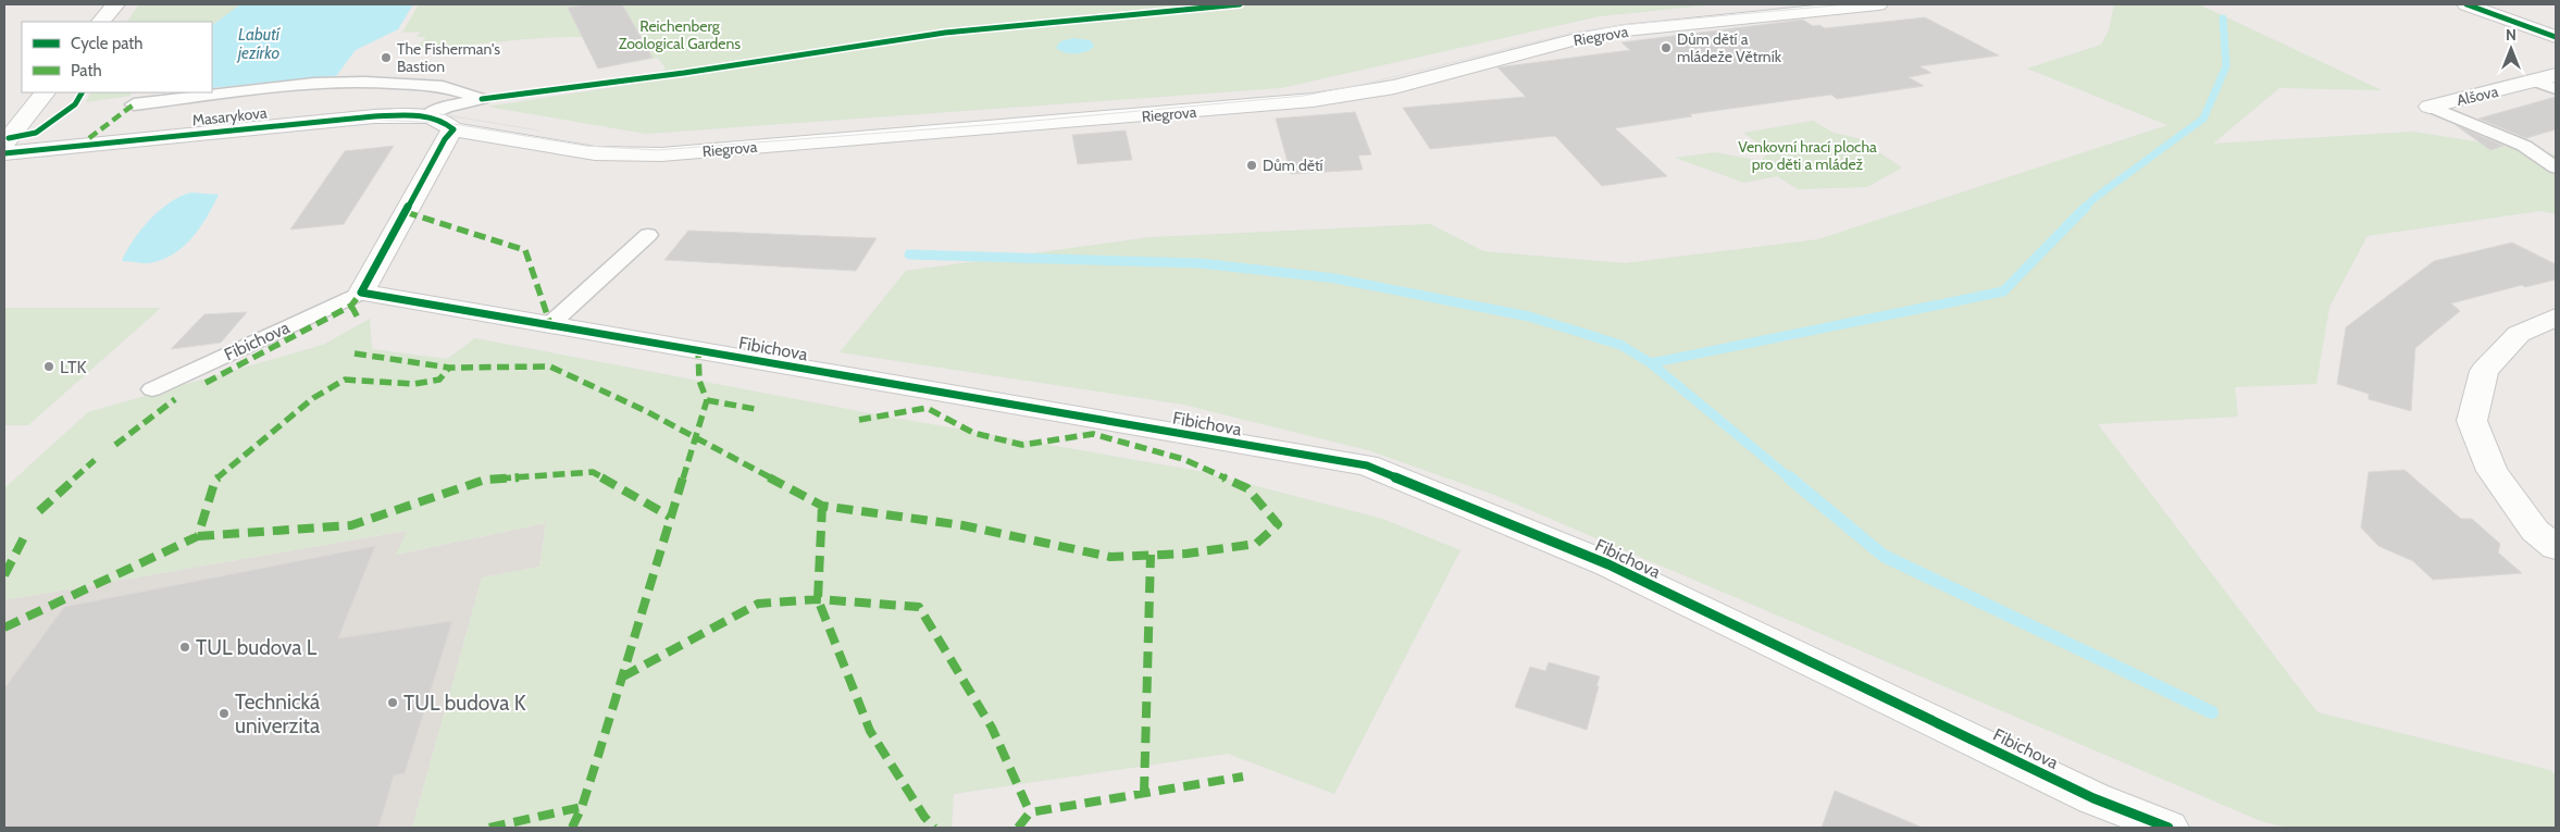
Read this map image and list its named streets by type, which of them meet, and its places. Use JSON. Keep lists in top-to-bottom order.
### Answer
{
  "streets": {
    "street": [
      "Riegrova",
      "Alšova",
      "Masarykova",
      "Fibichova"
    ]
  },
  "crossings": [
    ["Riegrova", "Masarykova"]
  ],
  "water": ["Labutí jezírko"],
  "parks": ["Reichenberg Zoological Gardens", "Venkovní hrací plocha pro děti a mládež"],
  "places": [
    "Dům dětí a mládeže Větrník",
    "The Fisherman's Bastion",
    "Dům dětí",
    "LTK",
    "TUL budova L",
    "TUL budova K",
    "Technická univerzita"
  ],
  "legend": ["Cycle path", "Path"],
  "north": "top"
}
